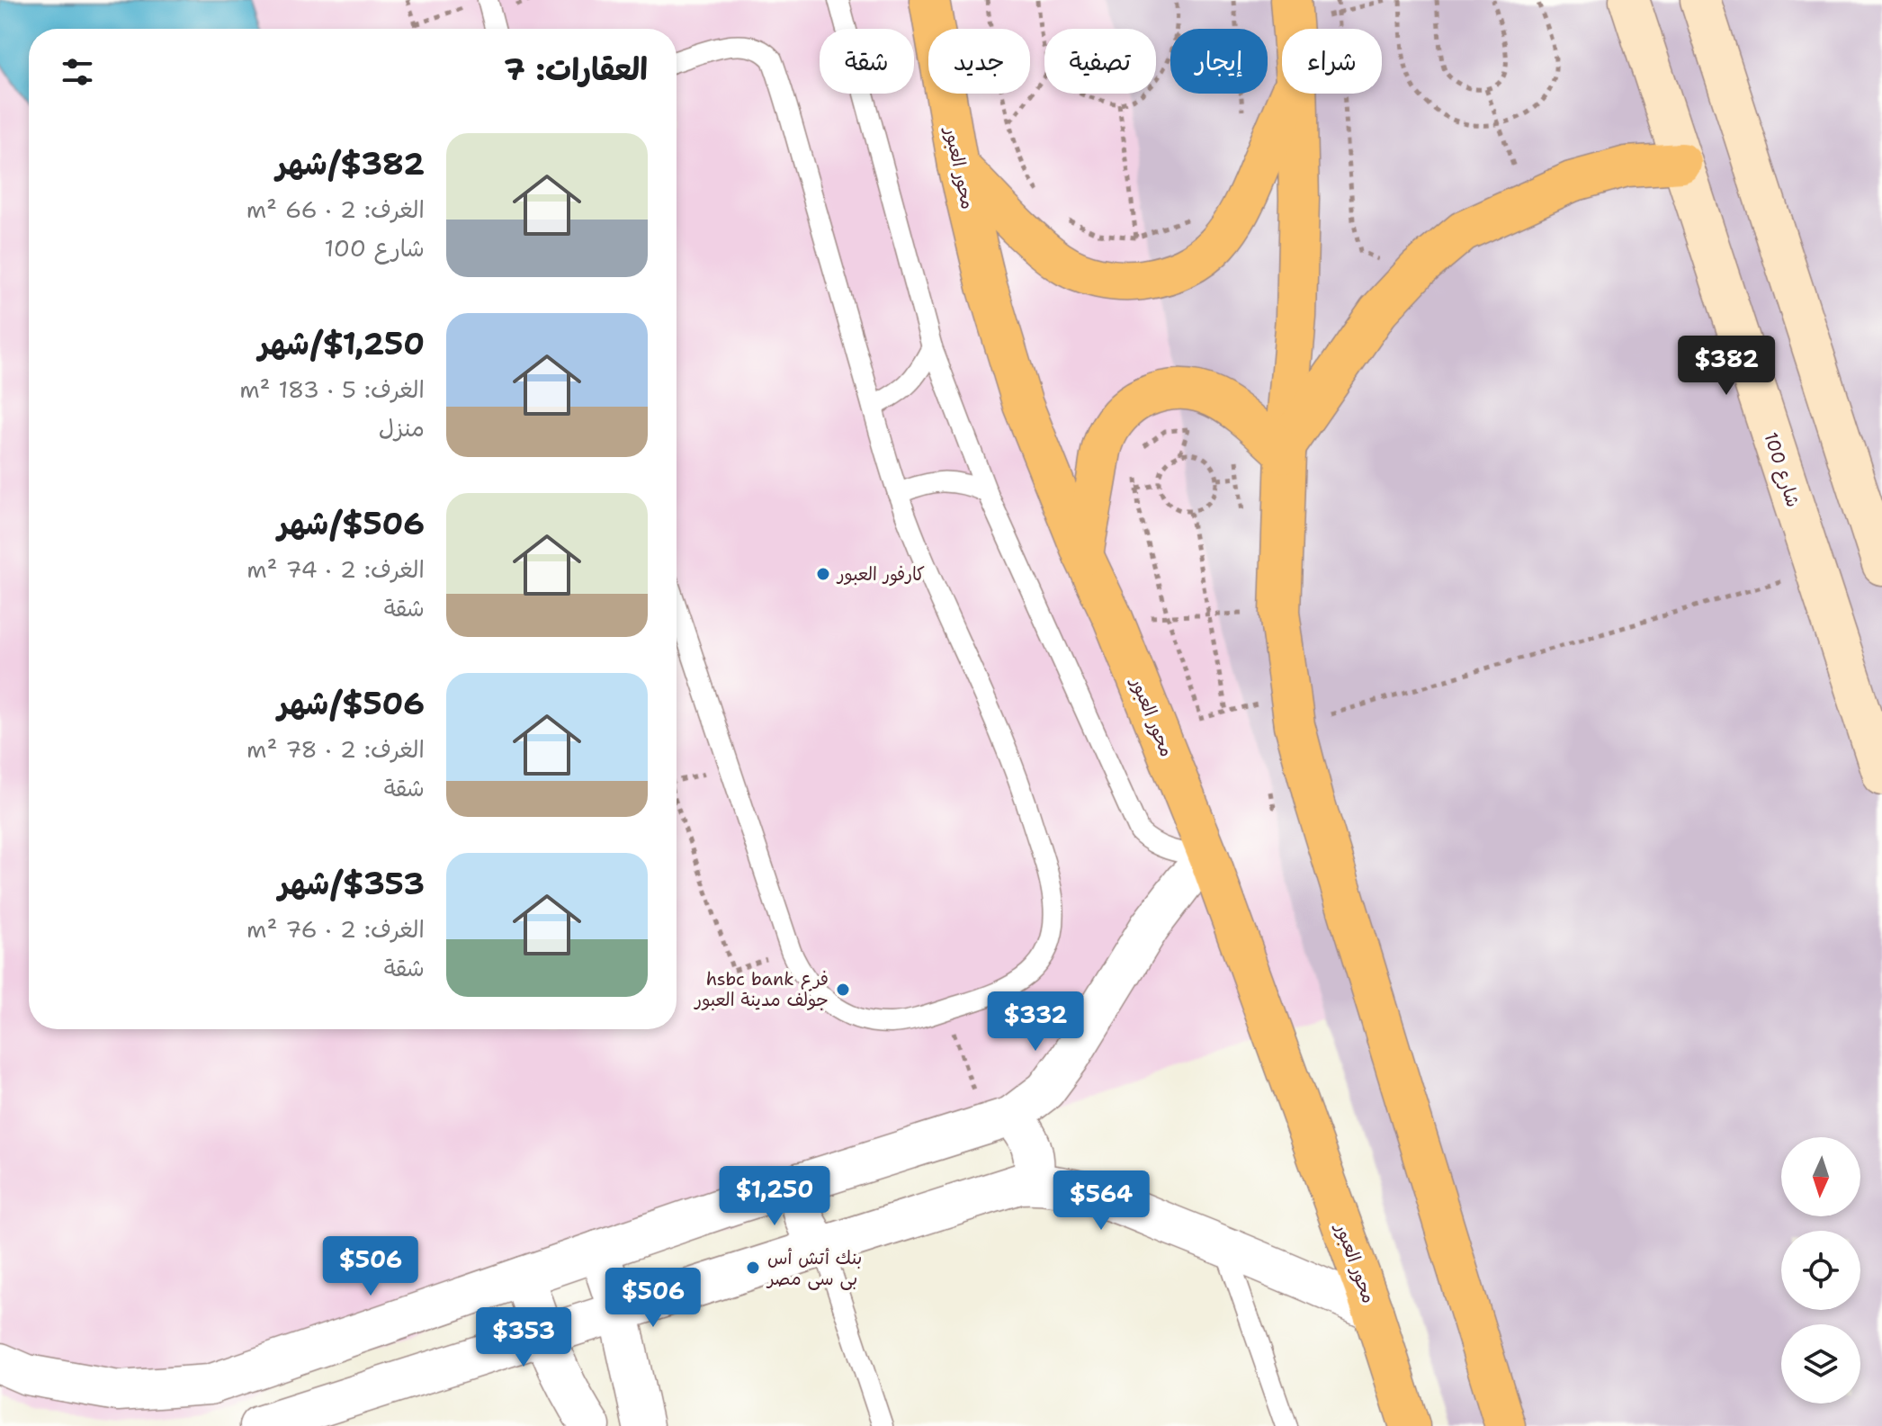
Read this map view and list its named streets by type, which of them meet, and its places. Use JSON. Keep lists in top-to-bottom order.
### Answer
{
  "streets": {
    "highway": ["محور العبور"],
    "street": ["شارع 100"]
  },
  "places": ["كارفور العبور", "hsbc bank فرع جولف مدينة العبور", "بنك أتش أس بى سى مصر"],
  "north": "bottom",
  "page": {
    "chip": [
      "شراء",
      "إيجار",
      "تصفية",
      "جديد",
      "شقة"
    ],
    "heading": "العقارات: 7",
    "list": [
      {
        "name": "$382/شهر",
        "note": "الغرف: 2 · 66 m² · شارع 100"
      },
      {
        "name": "$1,250/شهر",
        "note": "الغرف: 5 · 183 m² · منزل"
      },
      {
        "name": "$506/شهر",
        "note": "الغرف: 2 · 74 m² · شقة"
      },
      {
        "name": "$506/شهر",
        "note": "الغرف: 2 · 78 m² · شقة"
      },
      {
        "name": "$353/شهر",
        "note": "الغرف: 2 · 76 m² · شقة"
      }
    ],
    "price": [
      "$382",
      "$332",
      "$1,250",
      "$564",
      "$506",
      "$506",
      "$353"
    ]
  }
}
